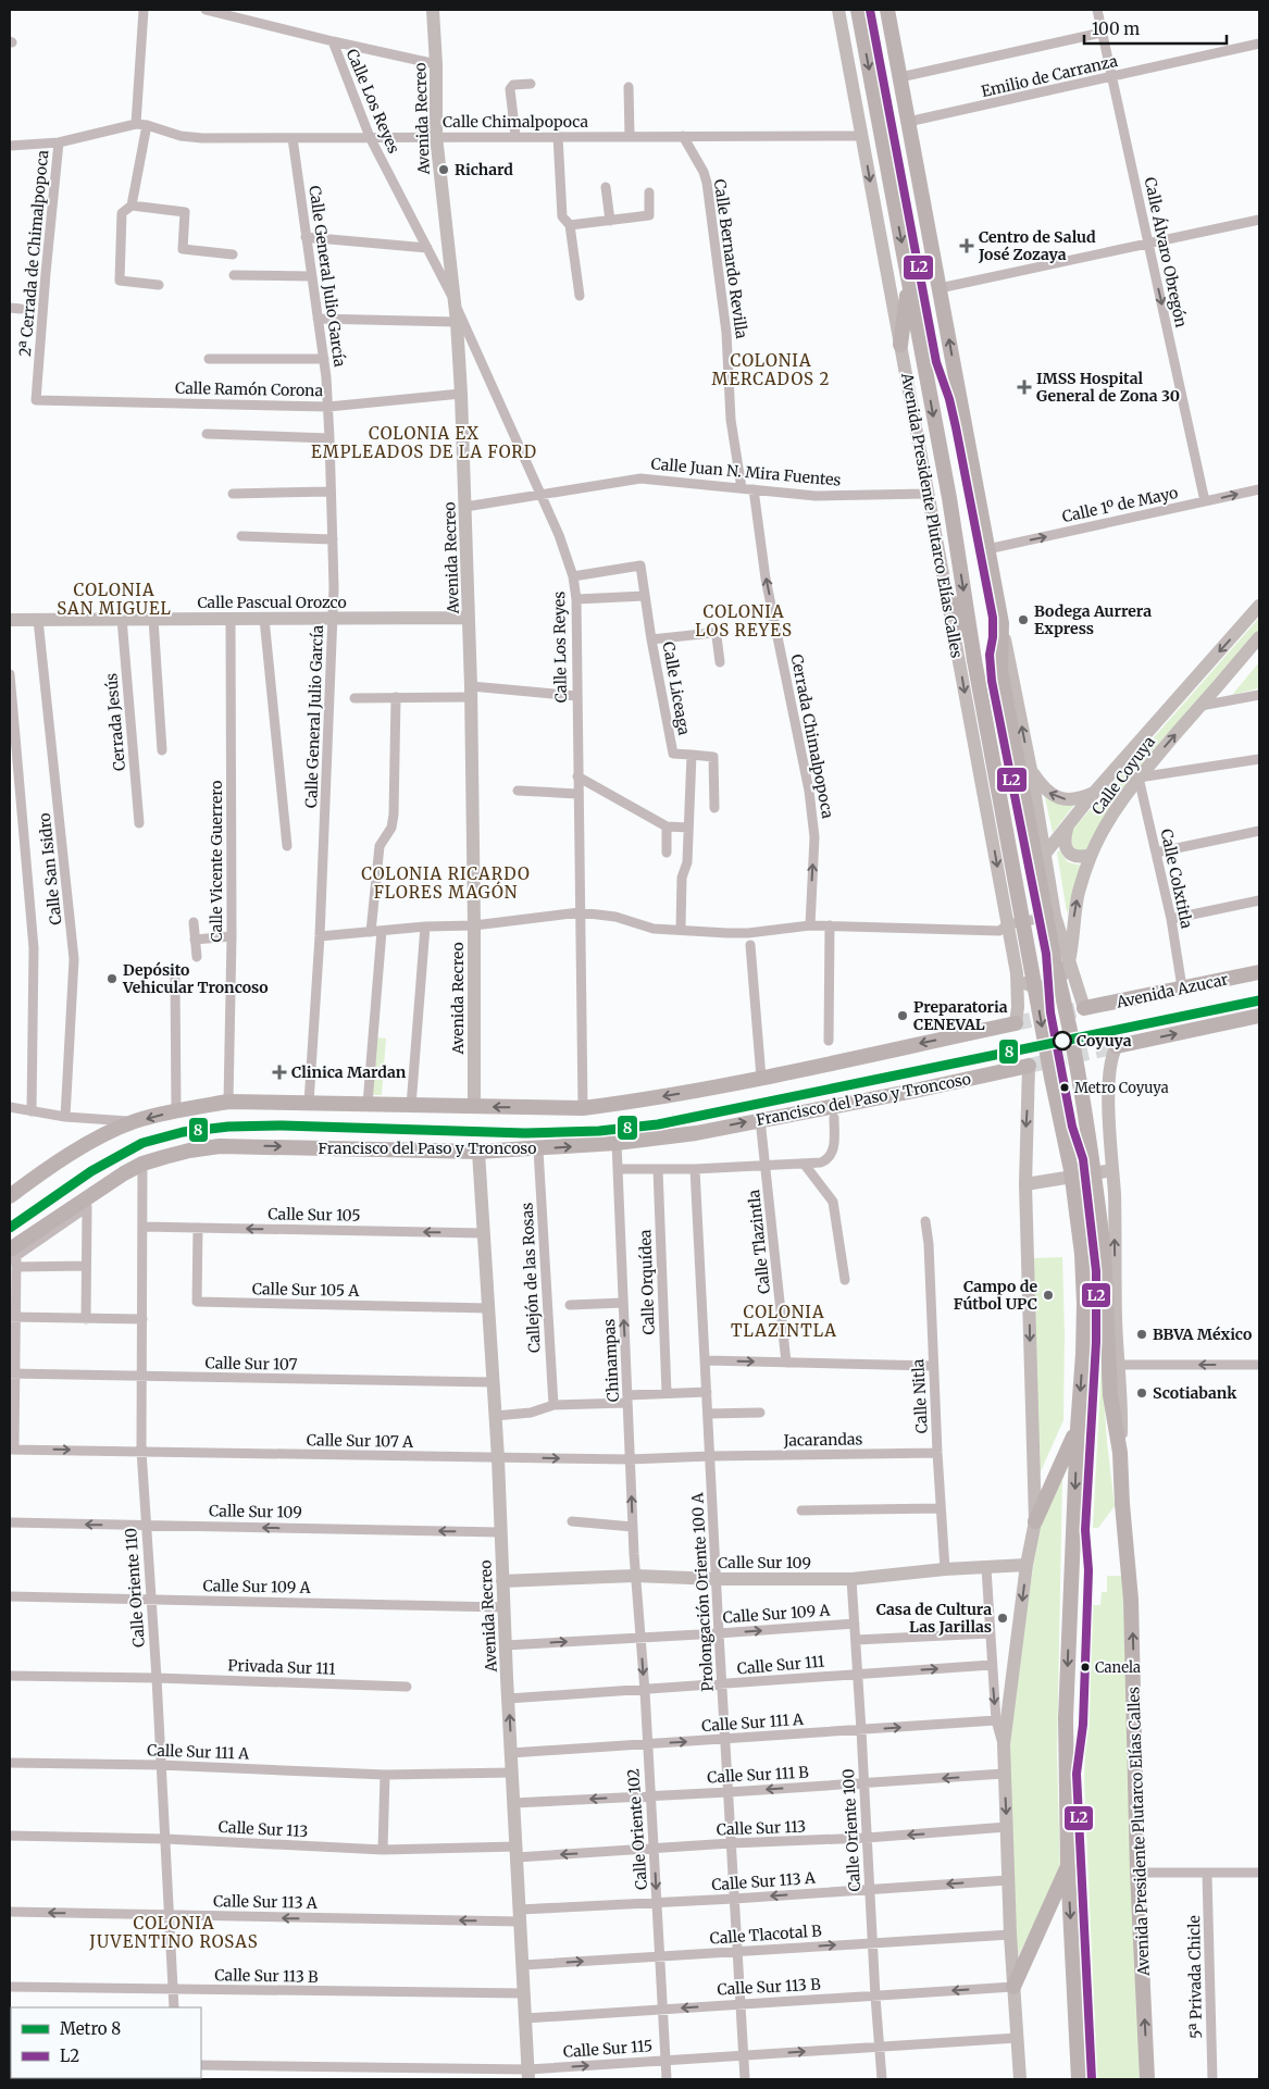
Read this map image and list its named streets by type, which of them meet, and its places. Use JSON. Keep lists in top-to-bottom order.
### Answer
{
  "streets": {
    "main road": ["Avenida Presidente Plutarco Elías Calles", "Avenida Azucar", "Francisco del Paso y Troncoso"],
    "street": [
      "Emilio de Carranza",
      "Calle Los Reyes",
      "Avenida Recreo",
      "Calle Chimalpopoca",
      "Calle Álvaro Obregón",
      "2ª Cerrada de Chimalpopoca",
      "Calle Bernardo Revilla",
      "Calle General Julio García",
      "Calle Ramón Corona",
      "Calle Juan N. Mira Fuentes",
      "Calle 1º de Mayo",
      "Calle Pascual Orozco",
      "Calle Liceaga",
      "Cerrada Jesús",
      "Cerrada Chimalpopoca",
      "Calle Coyuya",
      "Calle Vicente Guerrero",
      "Calle San Isidro",
      "Calle Colxtitla",
      "Calle Sur 105",
      "Calle Tlazintla",
      "Callejón de las Rosas",
      "Calle Orquídea",
      "Calle Sur 105 A",
      "Chinampas",
      "Calle Sur 107",
      "Calle Nitla",
      "Jacarandas",
      "Calle Sur 107 A",
      "Calle Sur 109",
      "Calle Sur 109 A",
      "Calle Oriente 110",
      "Prolongación Oriente 100 A",
      "Calle Sur 111",
      "Privada Sur 111",
      "Calle Sur 111 A",
      "Calle Sur 111 B",
      "Calle Sur 113",
      "Calle Oriente 102",
      "Calle Oriente 100",
      "Calle Sur 113 A",
      "Calle Tlacotal B",
      "Calle Sur 113 B",
      "5ª Privada Chicle",
      "Calle Sur 115"
    ]
  },
  "crossings": [
    ["Emilio de Carranza", "Calle Álvaro Obregón"],
    ["Emilio de Carranza", "Avenida Presidente Plutarco Elías Calles"],
    ["Calle Los Reyes", "Avenida Recreo"],
    ["Calle Los Reyes", "Calle Chimalpopoca"],
    ["Calle Los Reyes", "Calle Juan N. Mira Fuentes"],
    ["Calle Los Reyes", "Calle Liceaga"],
    ["Avenida Recreo", "Calle Chimalpopoca"],
    ["Avenida Recreo", "Calle Ramón Corona"],
    ["Avenida Recreo", "Calle Juan N. Mira Fuentes"],
    ["Avenida Recreo", "Calle Pascual Orozco"],
    ["Avenida Recreo", "Francisco del Paso y Troncoso"],
    ["Avenida Recreo", "Calle Sur 105"],
    ["Avenida Recreo", "Calle Sur 105 A"],
    ["Avenida Recreo", "Calle Sur 107"],
    ["Avenida Recreo", "Calle Sur 107 A"],
    ["Avenida Recreo", "Calle Sur 109"],
    ["Avenida Recreo", "Calle Sur 109 A"],
    ["Avenida Recreo", "Calle Sur 111"],
    ["Avenida Recreo", "Calle Sur 111 A"],
    ["Avenida Recreo", "Calle Sur 111 B"],
    ["Avenida Recreo", "Calle Sur 113"],
    ["Avenida Recreo", "Calle Sur 113 A"],
    ["Avenida Recreo", "Calle Tlacotal B"],
    ["Avenida Recreo", "Calle Sur 113 B"],
    ["Avenida Recreo", "Calle Sur 115"],
    ["Calle Chimalpopoca", "2ª Cerrada de Chimalpopoca"],
    ["Calle Chimalpopoca", "Calle Bernardo Revilla"],
    ["Calle Chimalpopoca", "Calle General Julio García"],
    ["Calle Chimalpopoca", "Avenida Presidente Plutarco Elías Calles"],
    ["Calle Álvaro Obregón", "Calle 1º de Mayo"],
    ["2ª Cerrada de Chimalpopoca", "Calle Ramón Corona"],
    ["Calle Bernardo Revilla", "Calle Juan N. Mira Fuentes"],
    ["Calle General Julio García", "Calle Ramón Corona"],
    ["Calle General Julio García", "Calle Pascual Orozco"],
    ["Calle Juan N. Mira Fuentes", "Avenida Presidente Plutarco Elías Calles"],
    ["Calle Juan N. Mira Fuentes", "Cerrada Chimalpopoca"],
    ["Calle 1º de Mayo", "Avenida Presidente Plutarco Elías Calles"],
    ["Avenida Presidente Plutarco Elías Calles", "Calle Coyuya"],
    ["Avenida Presidente Plutarco Elías Calles", "Avenida Azucar"],
    ["Calle Pascual Orozco", "Cerrada Jesús"],
    ["Calle Pascual Orozco", "Calle Vicente Guerrero"],
    ["Calle Pascual Orozco", "Calle San Isidro"],
    ["Calle Coyuya", "Calle Colxtitla"],
    ["Calle Colxtitla", "Avenida Azucar"],
    ["Francisco del Paso y Troncoso", "Calle Tlazintla"],
    ["Francisco del Paso y Troncoso", "Callejón de las Rosas"],
    ["Francisco del Paso y Troncoso", "Chinampas"],
    ["Francisco del Paso y Troncoso", "Calle Oriente 110"],
    ["Calle Sur 105", "Calle Sur 105 A"],
    ["Calle Sur 105", "Calle Oriente 110"],
    ["Chinampas", "Calle Sur 107 A"],
    ["Chinampas", "Calle Sur 109"],
    ["Chinampas", "Calle Oriente 102"],
    ["Calle Sur 107", "Calle Oriente 110"],
    ["Calle Nitla", "Jacarandas"],
    ["Calle Nitla", "Calle Sur 109"],
    ["Jacarandas", "Calle Sur 107 A"],
    ["Jacarandas", "Prolongación Oriente 100 A"],
    ["Calle Sur 107 A", "Calle Oriente 110"],
    ["Calle Sur 107 A", "Prolongación Oriente 100 A"],
    ["Calle Sur 109", "Calle Oriente 110"],
    ["Calle Sur 109", "Prolongación Oriente 100 A"],
    ["Calle Sur 109", "Calle Oriente 102"],
    ["Calle Sur 109", "Calle Oriente 100"],
    ["Calle Sur 109 A", "Calle Oriente 110"],
    ["Calle Sur 109 A", "Prolongación Oriente 100 A"],
    ["Calle Sur 109 A", "Calle Oriente 102"],
    ["Calle Sur 109 A", "Calle Oriente 100"],
    ["Calle Oriente 110", "Privada Sur 111"],
    ["Calle Oriente 110", "Calle Sur 111 A"],
    ["Calle Oriente 110", "Calle Sur 113"],
    ["Calle Oriente 110", "Calle Sur 113 A"],
    ["Calle Oriente 110", "Calle Sur 113 B"],
    ["Prolongación Oriente 100 A", "Calle Sur 111"],
    ["Prolongación Oriente 100 A", "Calle Sur 111 A"],
    ["Prolongación Oriente 100 A", "Calle Sur 111 B"],
    ["Prolongación Oriente 100 A", "Calle Sur 113"],
    ["Prolongación Oriente 100 A", "Calle Sur 113 A"],
    ["Prolongación Oriente 100 A", "Calle Tlacotal B"],
    ["Prolongación Oriente 100 A", "Calle Sur 113 B"],
    ["Prolongación Oriente 100 A", "Calle Sur 115"],
    ["Calle Sur 111", "Calle Oriente 102"],
    ["Calle Sur 111", "Calle Oriente 100"],
    ["Calle Sur 111 A", "Calle Oriente 102"],
    ["Calle Sur 111 A", "Calle Oriente 100"],
    ["Calle Sur 111 B", "Calle Oriente 102"],
    ["Calle Sur 111 B", "Calle Oriente 100"],
    ["Calle Sur 113", "Calle Oriente 102"],
    ["Calle Sur 113", "Calle Oriente 100"],
    ["Calle Oriente 102", "Calle Sur 113 A"],
    ["Calle Oriente 102", "Calle Tlacotal B"],
    ["Calle Oriente 102", "Calle Sur 113 B"],
    ["Calle Oriente 102", "Calle Sur 115"],
    ["Calle Oriente 100", "Calle Sur 113 A"],
    ["Calle Oriente 100", "Calle Tlacotal B"],
    ["Calle Oriente 100", "Calle Sur 113 B"],
    ["Calle Oriente 100", "Calle Sur 115"]
  ],
  "one_way": [
    "Calle Álvaro Obregón",
    "Calle 1º de Mayo",
    "Cerrada Chimalpopoca",
    "Calle Sur 105",
    "Chinampas",
    "Calle Sur 109",
    "Calle Sur 111 B",
    "Calle Sur 113 A",
    "Calle Tlacotal B"
  ],
  "districts": [
    "COLONIA MERCADOS 2",
    "COLONIA EX EMPLEADOS DE LA FORD",
    "COLONIA SAN MIGUEL",
    "COLONIA LOS REYES",
    "COLONIA RICARDO FLORES MAGÓN",
    "COLONIA TLAZINTLA",
    "COLONIA JUVENTINO ROSAS"
  ],
  "places": {
    "other": [
      "Richard",
      "Bodega Aurrera Express",
      "Depósito Vehicular Troncoso",
      "Preparatoria CENEVAL",
      "Coyuya",
      "Metro Coyuya",
      "Campo de Fútbol UPC",
      "BBVA México",
      "Scotiabank",
      "Casa de Cultura Las Jarillas",
      "Canela"
    ],
    "health": ["Centro de Salud José Zozaya", "IMSS Hospital General de Zona 30", "Clinica Mardan"]
  },
  "lines": ["transit line L2", "metro line 8"],
  "legend": ["Metro 8", "L2"],
  "scale_bar": "100 m"
}
